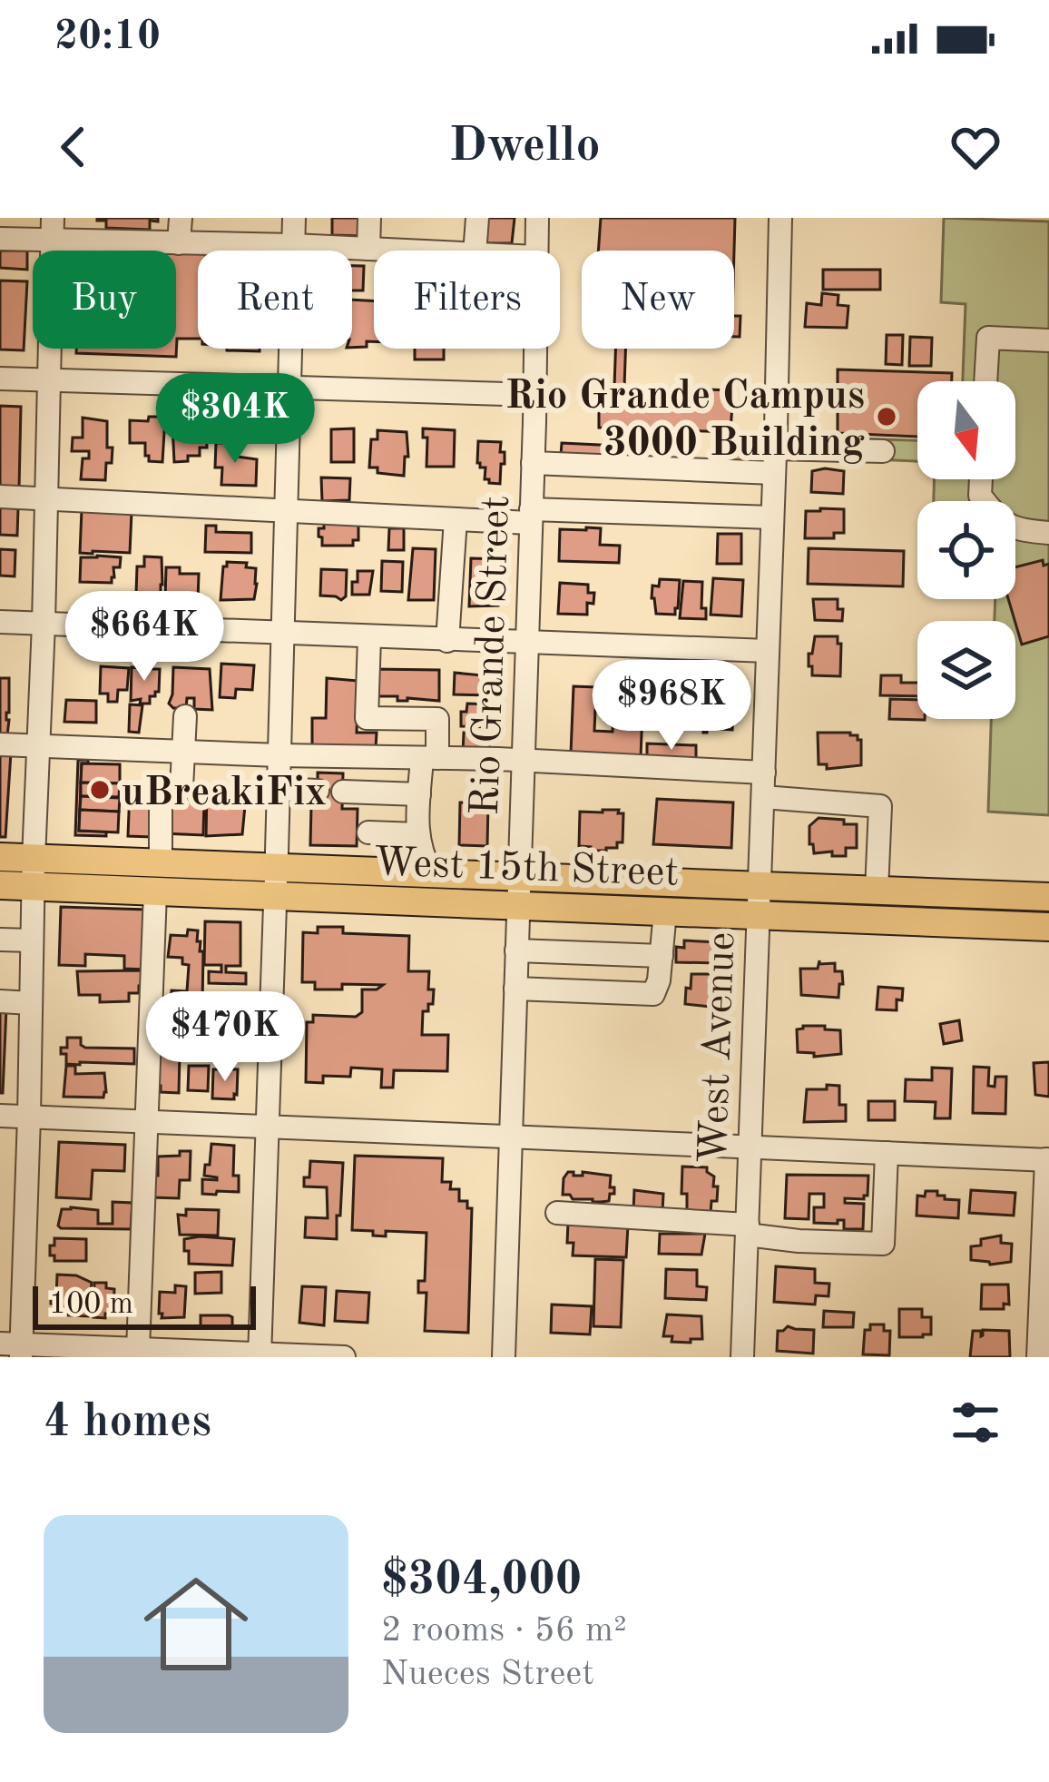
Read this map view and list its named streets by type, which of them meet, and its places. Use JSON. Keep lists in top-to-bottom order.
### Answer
{
  "streets": {
    "main road": ["West 15th Street"],
    "street": ["Rio Grande Street", "West Avenue"]
  },
  "crossings": [
    ["Rio Grande Street", "West 15th Street"],
    ["West 15th Street", "West Avenue"]
  ],
  "places": ["Rio Grande Campus 3000 Building", "uBreakiFix"],
  "scale_bar": "100 m",
  "north": "bottom",
  "page": {
    "status": "20:10",
    "header": "Dwello",
    "chip": [
      "Buy",
      "Rent",
      "Filters",
      "New"
    ],
    "price": [
      "$304K",
      "$664K",
      "$968K",
      "$470K"
    ],
    "scale": "100 m",
    "heading": "4 homes",
    "list": [
      {
        "name": "$304,000",
        "note": "2 rooms · 56 m² · Nueces Street"
      }
    ]
  }
}
